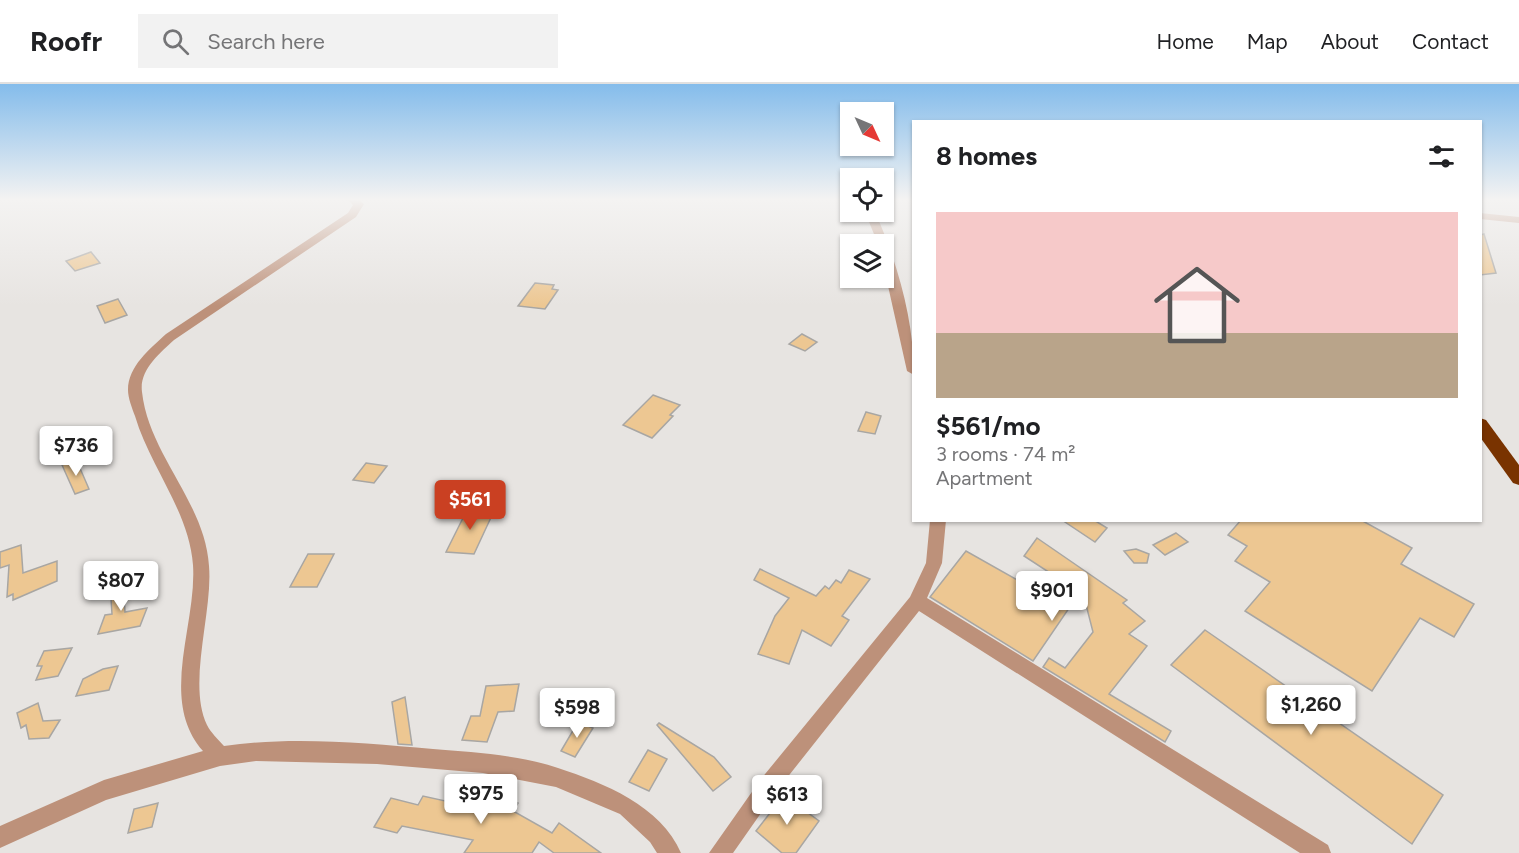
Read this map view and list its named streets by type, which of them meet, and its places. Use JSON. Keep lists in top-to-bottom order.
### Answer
{
  "north": "bottom right",
  "page": {
    "header": "Roofr",
    "search": "Search here",
    "nav": [
      "Home",
      "Map",
      "About",
      "Contact"
    ],
    "heading": "8 homes",
    "list": [
      {
        "name": "$561/mo",
        "note": "3 rooms · 74 m² · Apartment"
      }
    ],
    "price": [
      "$736",
      "$561",
      "$807",
      "$901",
      "$1,260",
      "$598",
      "$975",
      "$613"
    ]
  }
}
